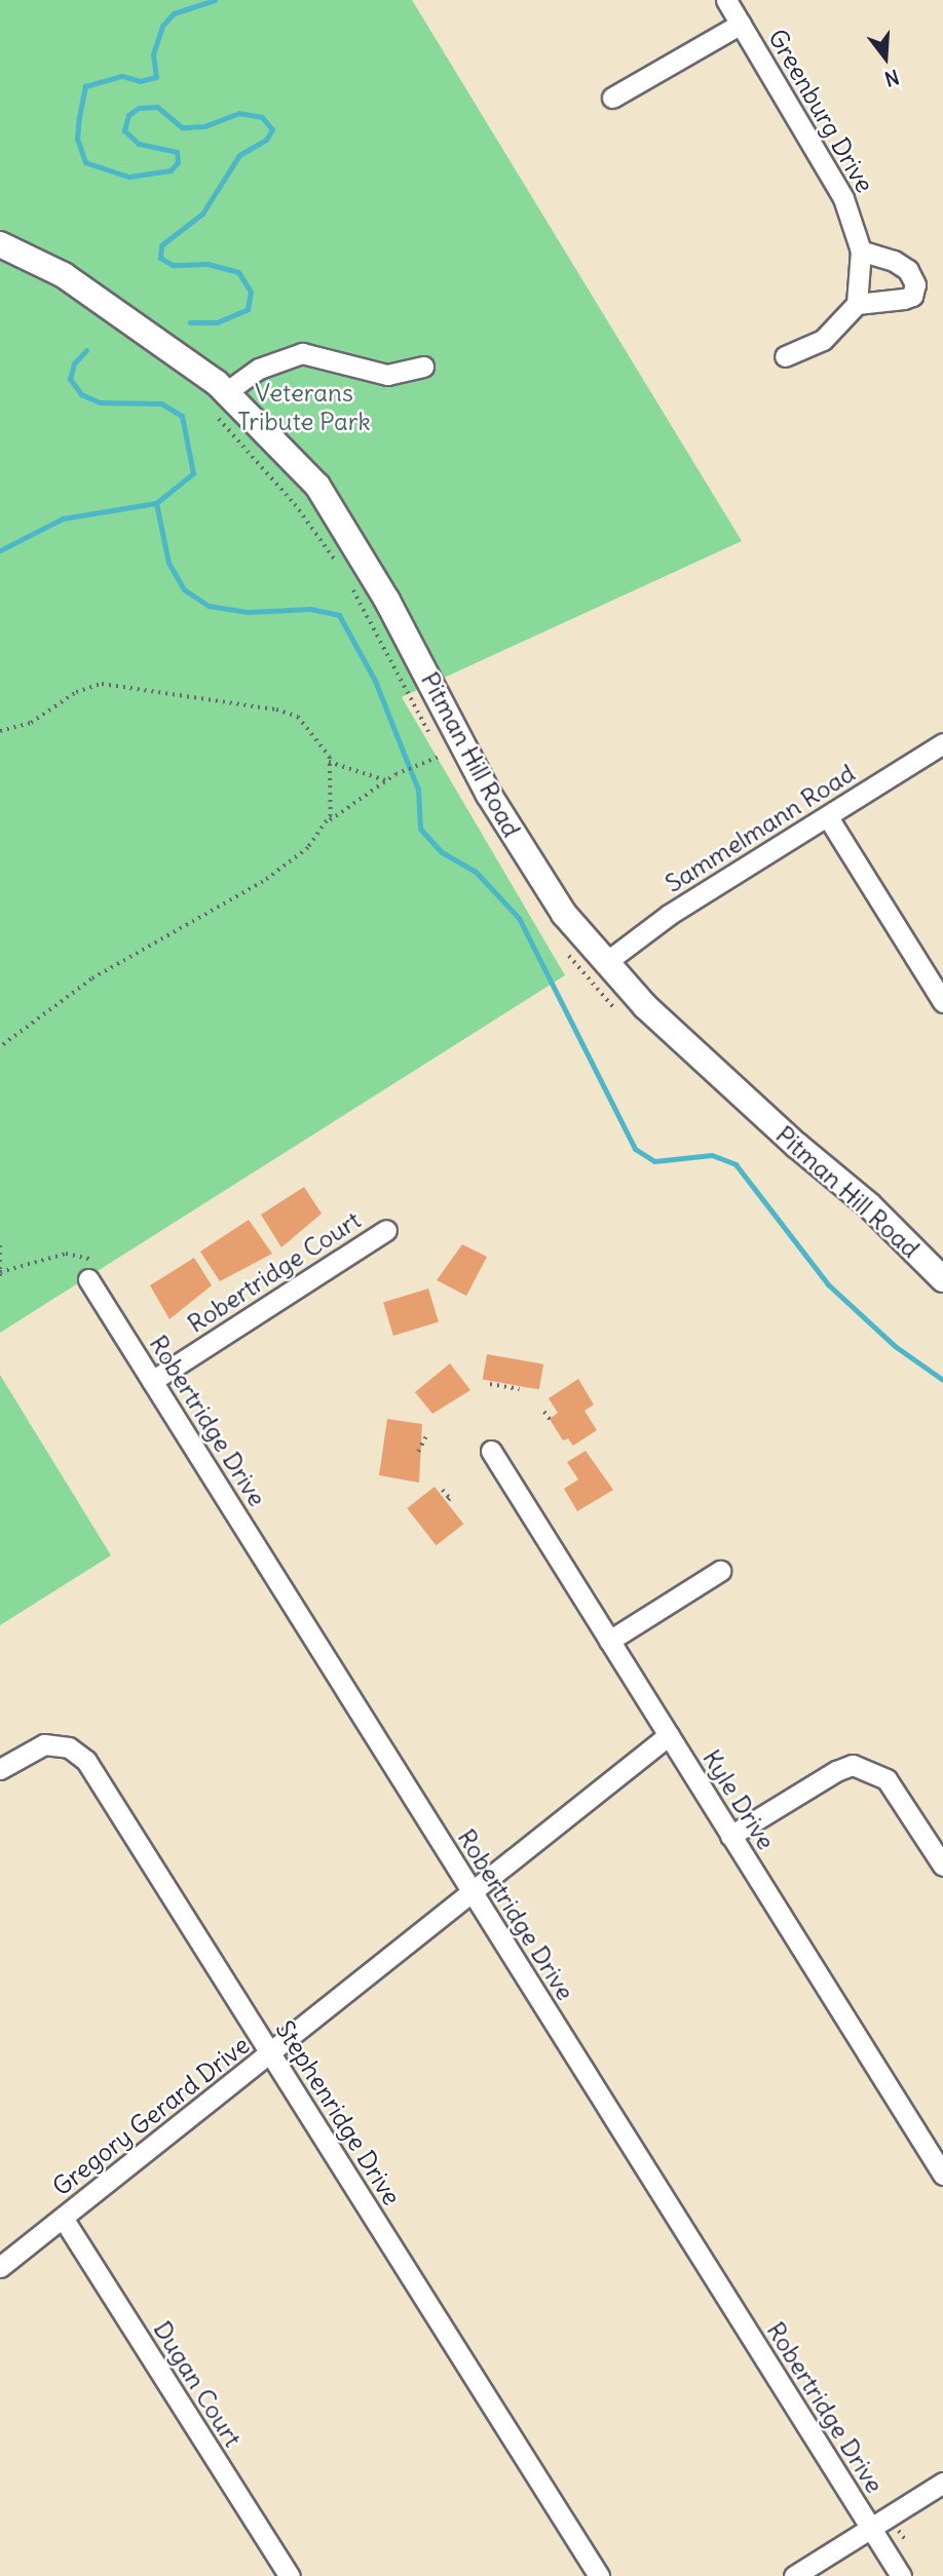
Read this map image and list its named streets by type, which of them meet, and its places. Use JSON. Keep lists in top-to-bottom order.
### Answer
{
  "streets": {
    "main road": ["Pitman Hill Road"],
    "street": [
      "Greenburg Drive",
      "Sammelmann Road",
      "Robertridge Court",
      "Robertridge Drive",
      "Kyle Drive",
      "Stephenridge Drive",
      "Gregory Gerard Drive",
      "Dugan Court"
    ]
  },
  "crossings": [
    ["Pitman Hill Road", "Sammelmann Road"],
    ["Robertridge Court", "Robertridge Drive"],
    ["Robertridge Drive", "Gregory Gerard Drive"],
    ["Kyle Drive", "Gregory Gerard Drive"],
    ["Stephenridge Drive", "Gregory Gerard Drive"],
    ["Gregory Gerard Drive", "Dugan Court"]
  ],
  "parks": ["Veterans Tribute Park"],
  "north": "bottom"
}
